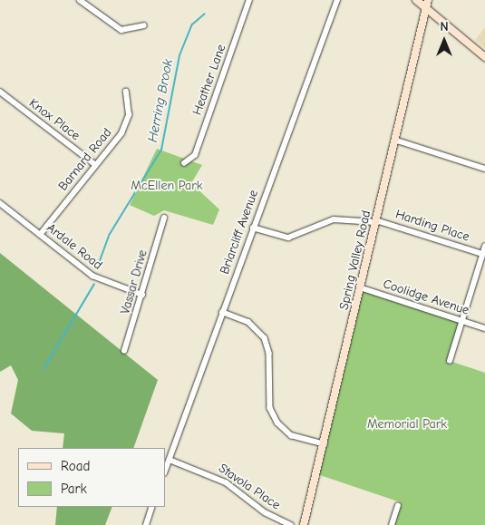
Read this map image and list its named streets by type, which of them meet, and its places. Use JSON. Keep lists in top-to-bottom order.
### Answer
{
  "streets": {
    "street": [
      "Heather Lane",
      "Knox Place",
      "Barnard Road",
      "Harding Place",
      "Briarcliff Avenue",
      "Ardale Road",
      "Spring Valley Road",
      "Vassar Drive",
      "Coolidge Avenue",
      "Stavola Place"
    ]
  },
  "crossings": [
    ["Knox Place", "Barnard Road"],
    ["Barnard Road", "Ardale Road"],
    ["Harding Place", "Briarcliff Avenue"],
    ["Harding Place", "Spring Valley Road"],
    ["Briarcliff Avenue", "Stavola Place"],
    ["Ardale Road", "Vassar Drive"],
    ["Spring Valley Road", "Coolidge Avenue"]
  ],
  "water": ["Herring Brook"],
  "parks": ["McEllen Park", "Memorial Park"],
  "legend": ["Road", "Park"],
  "north": "top"
}
